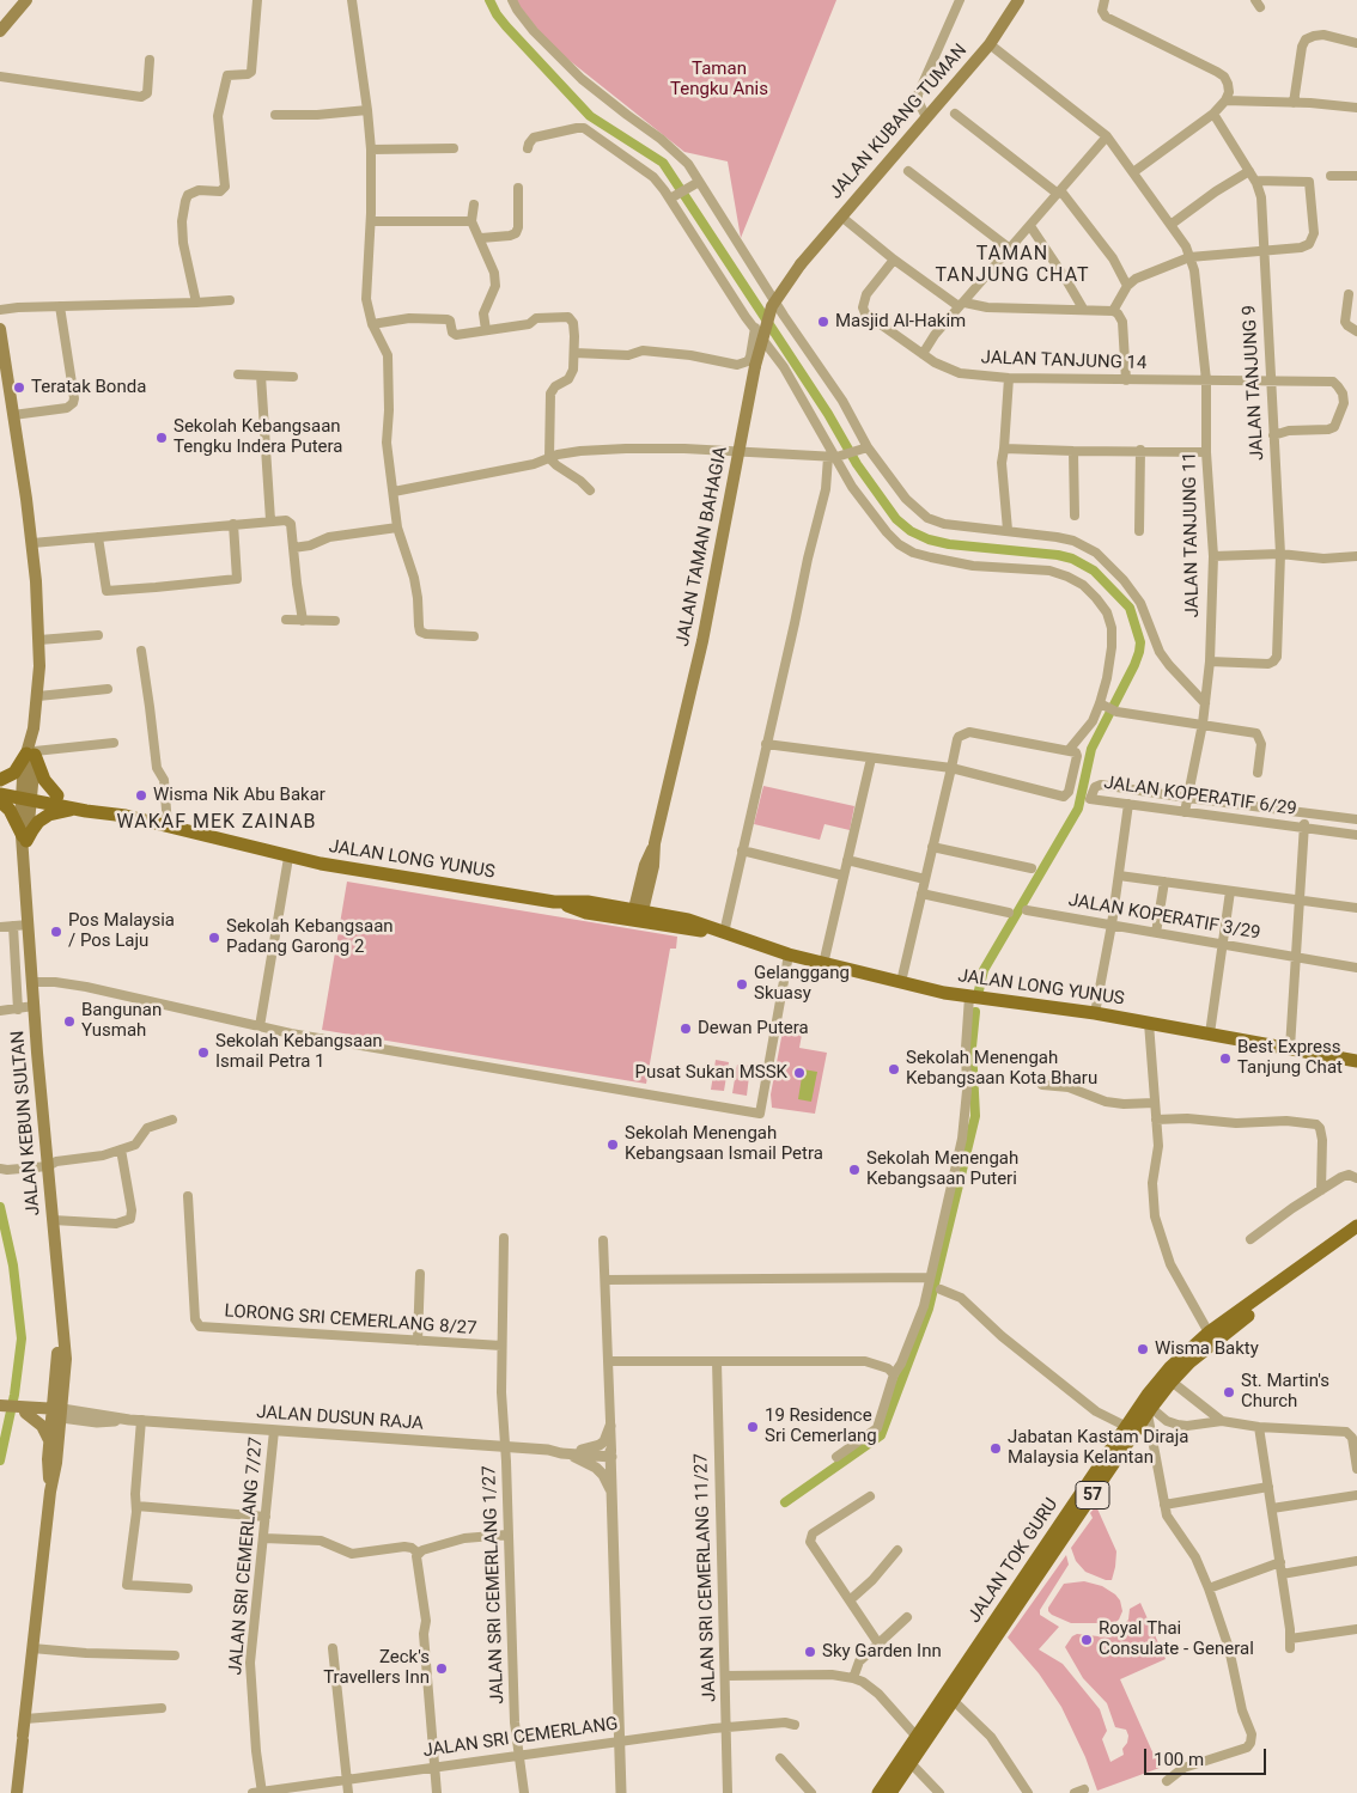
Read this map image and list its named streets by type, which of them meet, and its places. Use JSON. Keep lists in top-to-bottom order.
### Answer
{
  "streets": {
    "main road": [
      "JALAN KUBANG TUMAN",
      "JALAN TAMAN BAHAGIA",
      "JALAN LONG YUNUS",
      "JALAN KEBUN SULTAN",
      "57",
      "JALAN TOK GURU"
    ],
    "street": [
      "JALAN TANJUNG 14",
      "JALAN TANJUNG 9",
      "JALAN TANJUNG 11",
      "JALAN KOPERATIF 6/29",
      "JALAN KOPERATIF 3/29",
      "LORONG SRI CEMERLANG 8/27",
      "JALAN DUSUN RAJA",
      "JALAN SRI CEMERLANG 7/27",
      "JALAN SRI CEMERLANG 11/27",
      "JALAN SRI CEMERLANG 1/27",
      "JALAN SRI CEMERLANG"
    ]
  },
  "crossings": [
    ["JALAN KUBANG TUMAN", "JALAN TANJUNG 11"],
    ["JALAN KUBANG TUMAN", "JALAN TAMAN BAHAGIA"],
    ["JALAN TANJUNG 14", "JALAN TANJUNG 9"],
    ["JALAN TANJUNG 14", "JALAN TANJUNG 11"],
    ["JALAN TANJUNG 9", "JALAN TANJUNG 11"],
    ["JALAN TANJUNG 11", "JALAN KOPERATIF 6/29"],
    ["JALAN TAMAN BAHAGIA", "JALAN LONG YUNUS"],
    ["JALAN LONG YUNUS", "JALAN KEBUN SULTAN"],
    ["JALAN KEBUN SULTAN", "JALAN DUSUN RAJA"],
    ["LORONG SRI CEMERLANG 8/27", "JALAN SRI CEMERLANG 1/27"],
    ["JALAN DUSUN RAJA", "JALAN SRI CEMERLANG 7/27"],
    ["JALAN DUSUN RAJA", "JALAN SRI CEMERLANG 1/27"],
    ["JALAN SRI CEMERLANG 7/27", "JALAN SRI CEMERLANG"],
    ["JALAN SRI CEMERLANG 11/27", "JALAN SRI CEMERLANG"],
    ["JALAN SRI CEMERLANG 1/27", "JALAN SRI CEMERLANG"]
  ],
  "districts": ["TAMAN TANJUNG CHAT", "WAKAF MEK ZAINAB"],
  "parks": ["Taman Tengku Anis"],
  "places": [
    "Masjid Al-Hakim",
    "Teratak Bonda",
    "Sekolah Kebangsaan Tengku Indera Putera",
    "Wisma Nik Abu Bakar",
    "Pos Malaysia / Pos Laju",
    "Sekolah Kebangsaan Padang Garong 2",
    "Gelanggang Skuasy",
    "Bangunan Yusmah",
    "Dewan Putera",
    "Sekolah Kebangsaan Ismail Petra 1",
    "Best Express Tanjung Chat",
    "Sekolah Menengah Kebangsaan Kota Bharu",
    "Pusat Sukan MSSK",
    "Sekolah Menengah Kebangsaan Ismail Petra",
    "Sekolah Menengah Kebangsaan Puteri",
    "Wisma Bakty",
    "St. Martin's Church",
    "19 Residence Sri Cemerlang",
    "Jabatan Kastam Diraja Malaysia Kelantan",
    "Royal Thai Consulate - General",
    "Sky Garden Inn",
    "Zeck's Travellers Inn"
  ],
  "scale_bar": "100 m"
}
